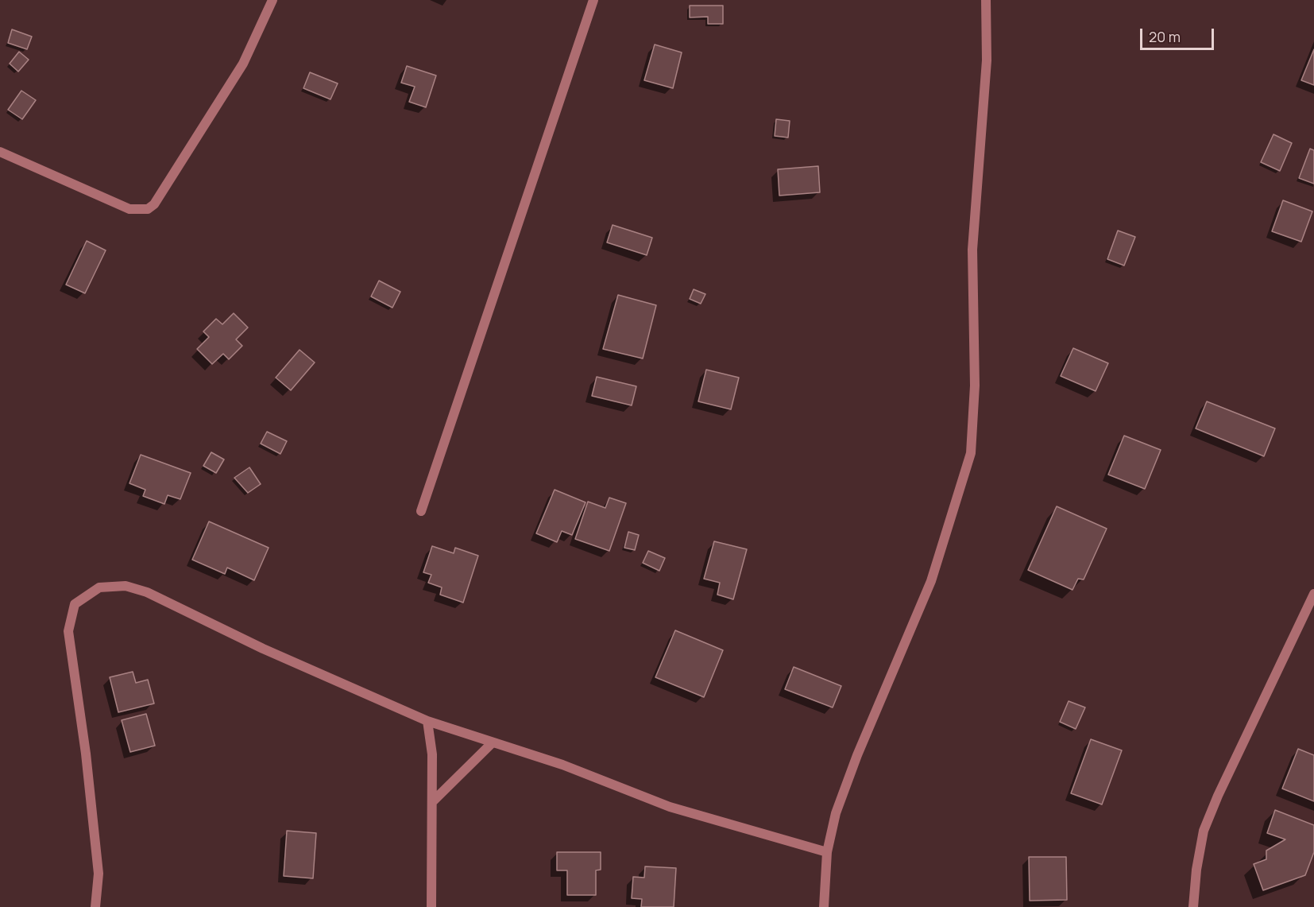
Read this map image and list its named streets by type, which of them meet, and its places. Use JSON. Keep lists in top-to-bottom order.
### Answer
{
  "scale_bar": "20 m"
}
